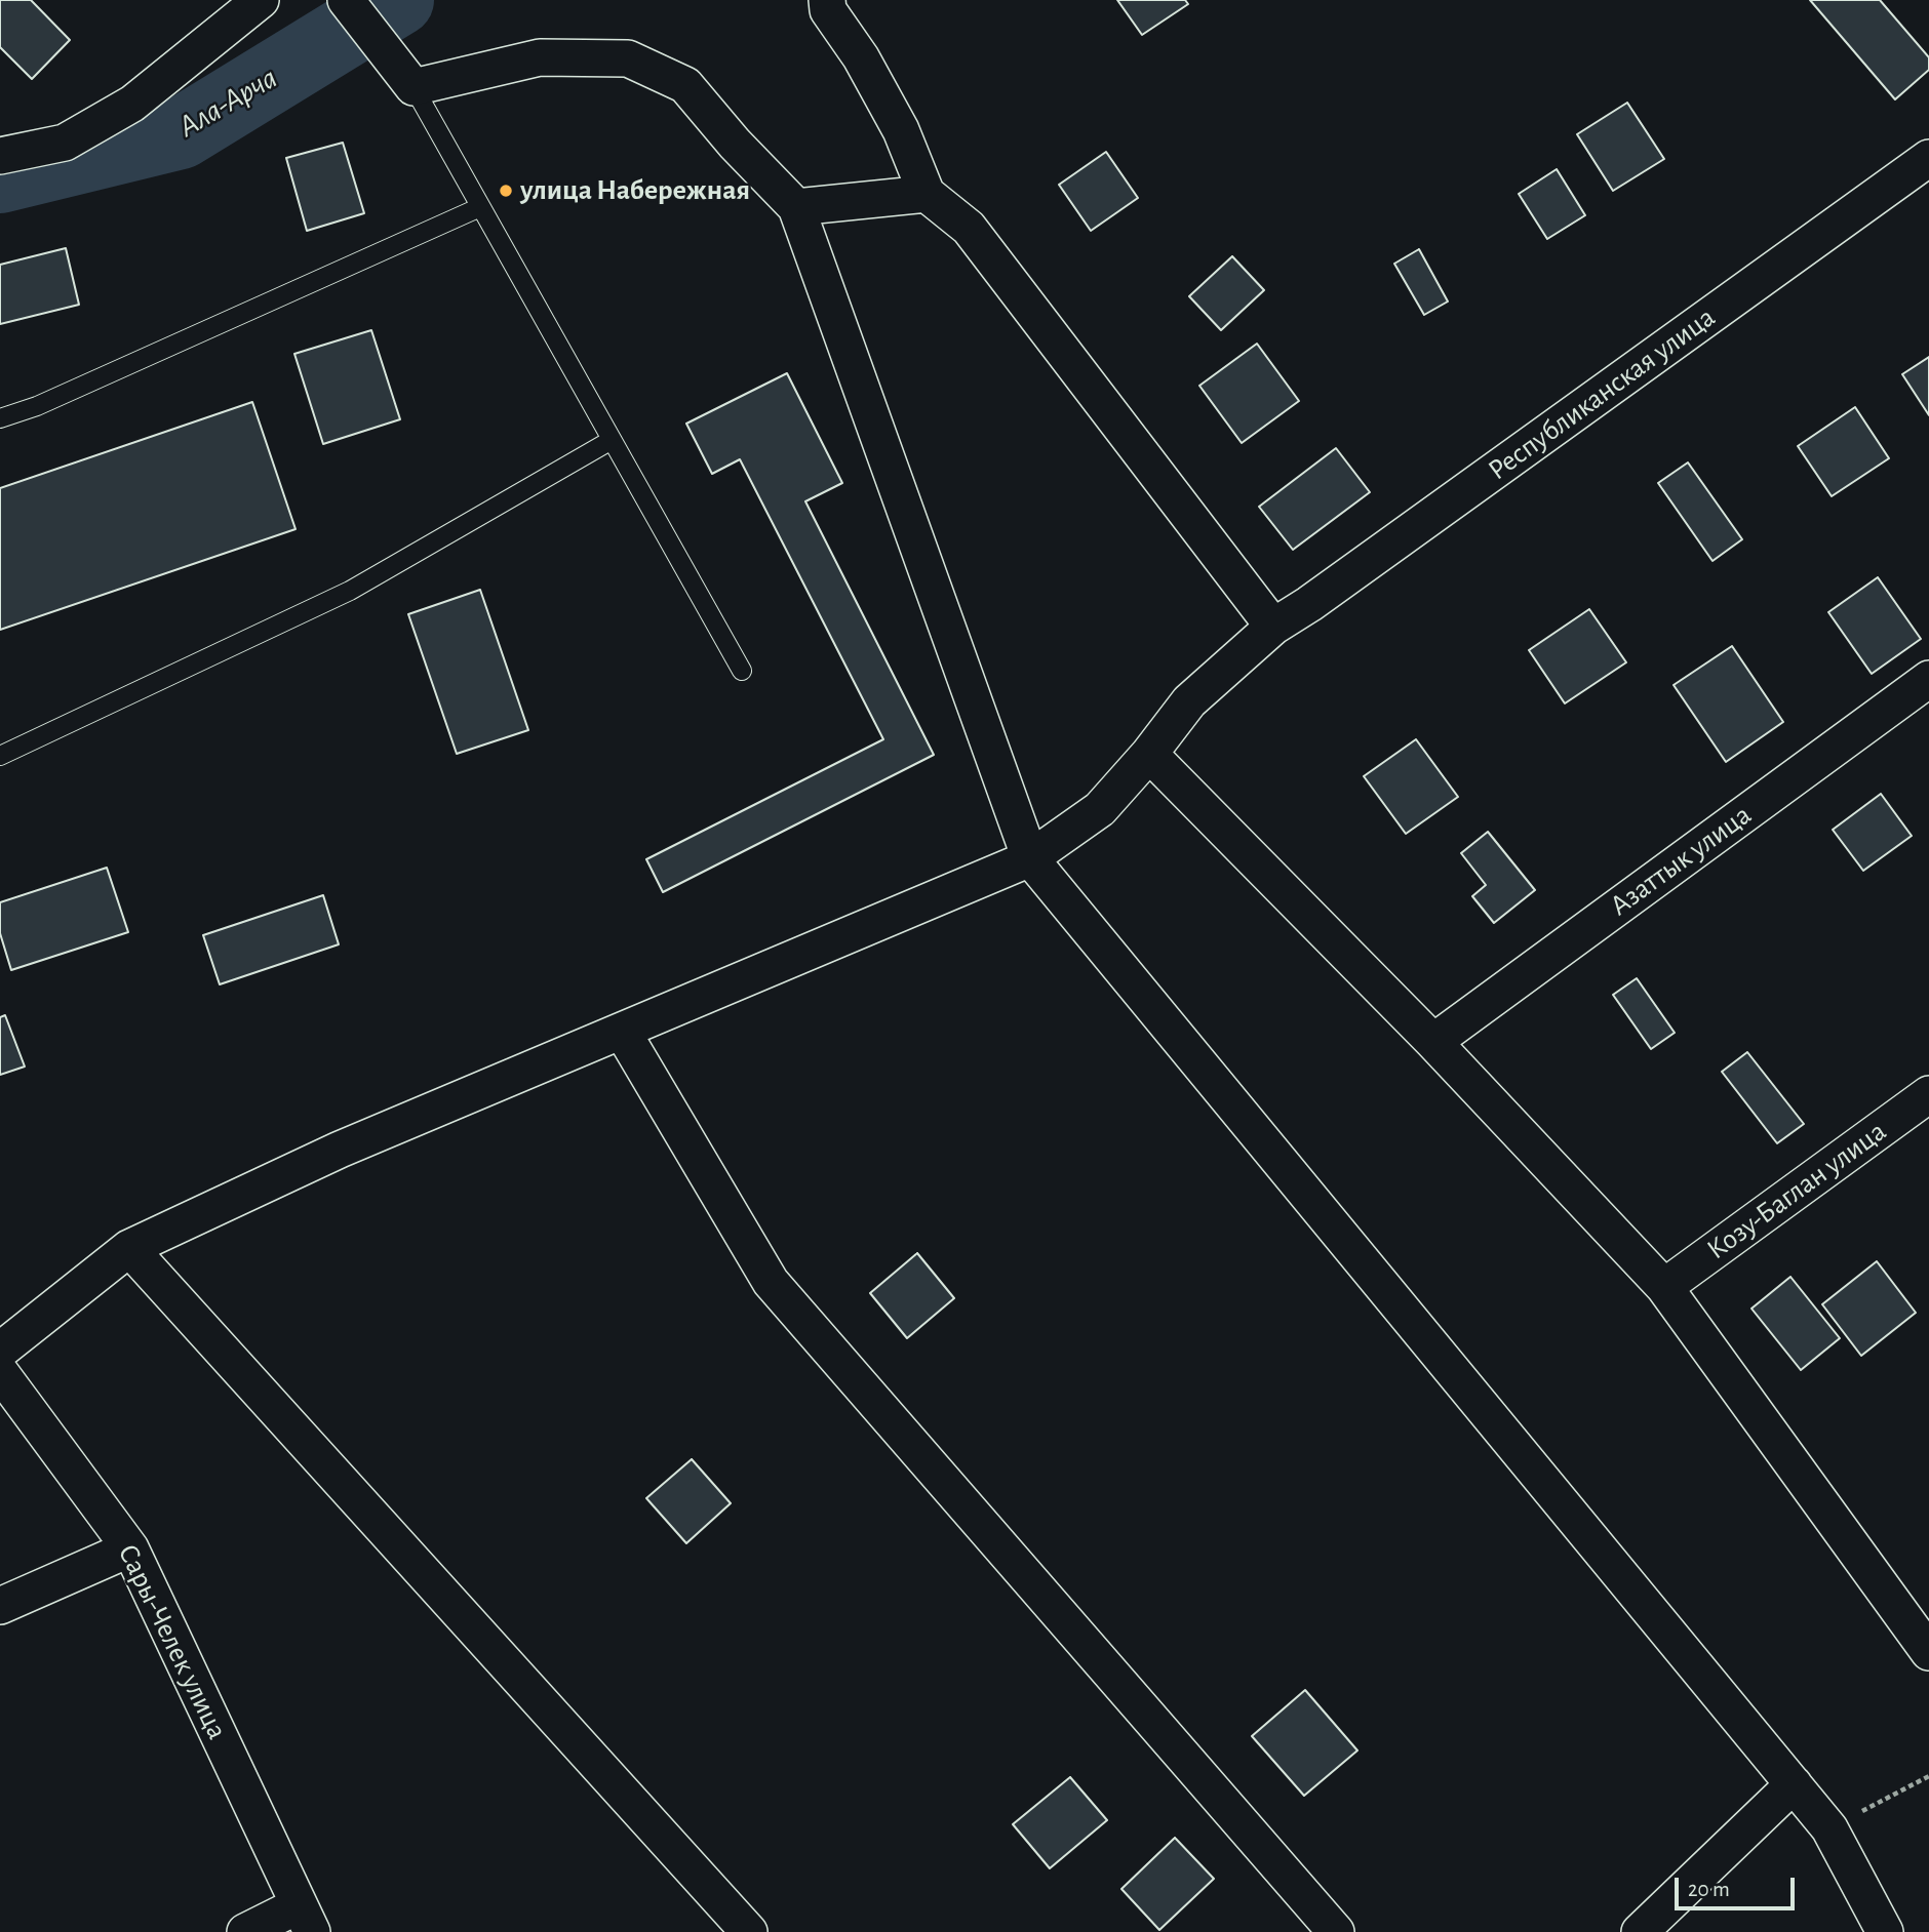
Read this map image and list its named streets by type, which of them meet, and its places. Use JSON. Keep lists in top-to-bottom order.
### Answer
{
  "streets": {
    "street": [
      "Республиканская улица",
      "Азаттык улица",
      "Козу-Баглан улица",
      "Сары-Челек улица"
    ]
  },
  "water": ["Ала-Арча"],
  "places": ["улица Набережная"],
  "scale_bar": "20 m"
}
